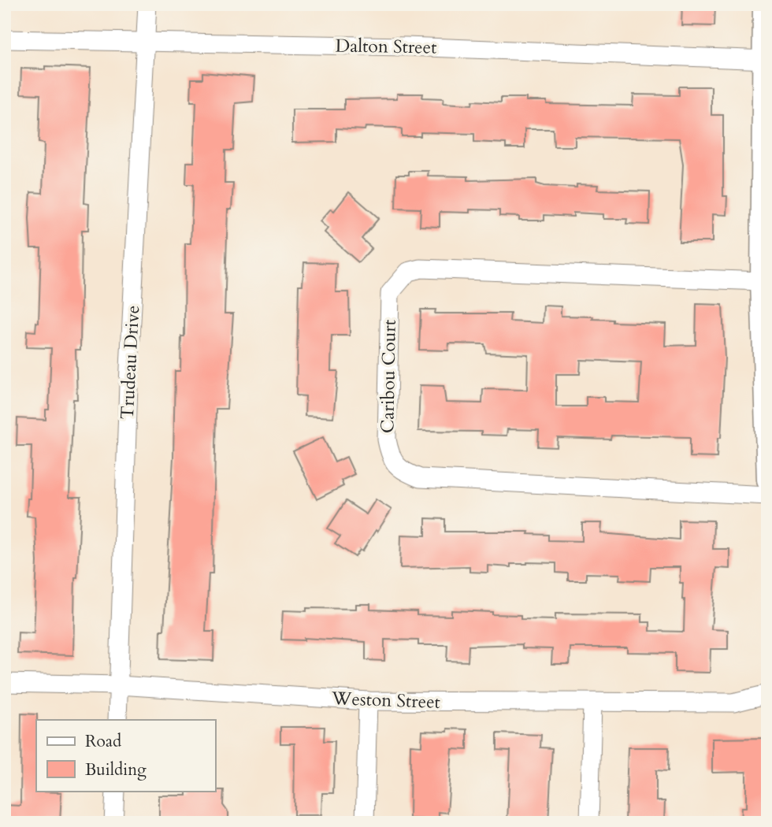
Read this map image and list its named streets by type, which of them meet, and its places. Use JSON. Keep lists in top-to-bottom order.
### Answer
{
  "streets": {
    "street": [
      "Dalton Street",
      "Trudeau Drive",
      "Caribou Court",
      "Weston Street"
    ]
  },
  "crossings": [
    ["Dalton Street", "Trudeau Drive"],
    ["Trudeau Drive", "Weston Street"]
  ],
  "legend": ["Road", "Building"]
}
